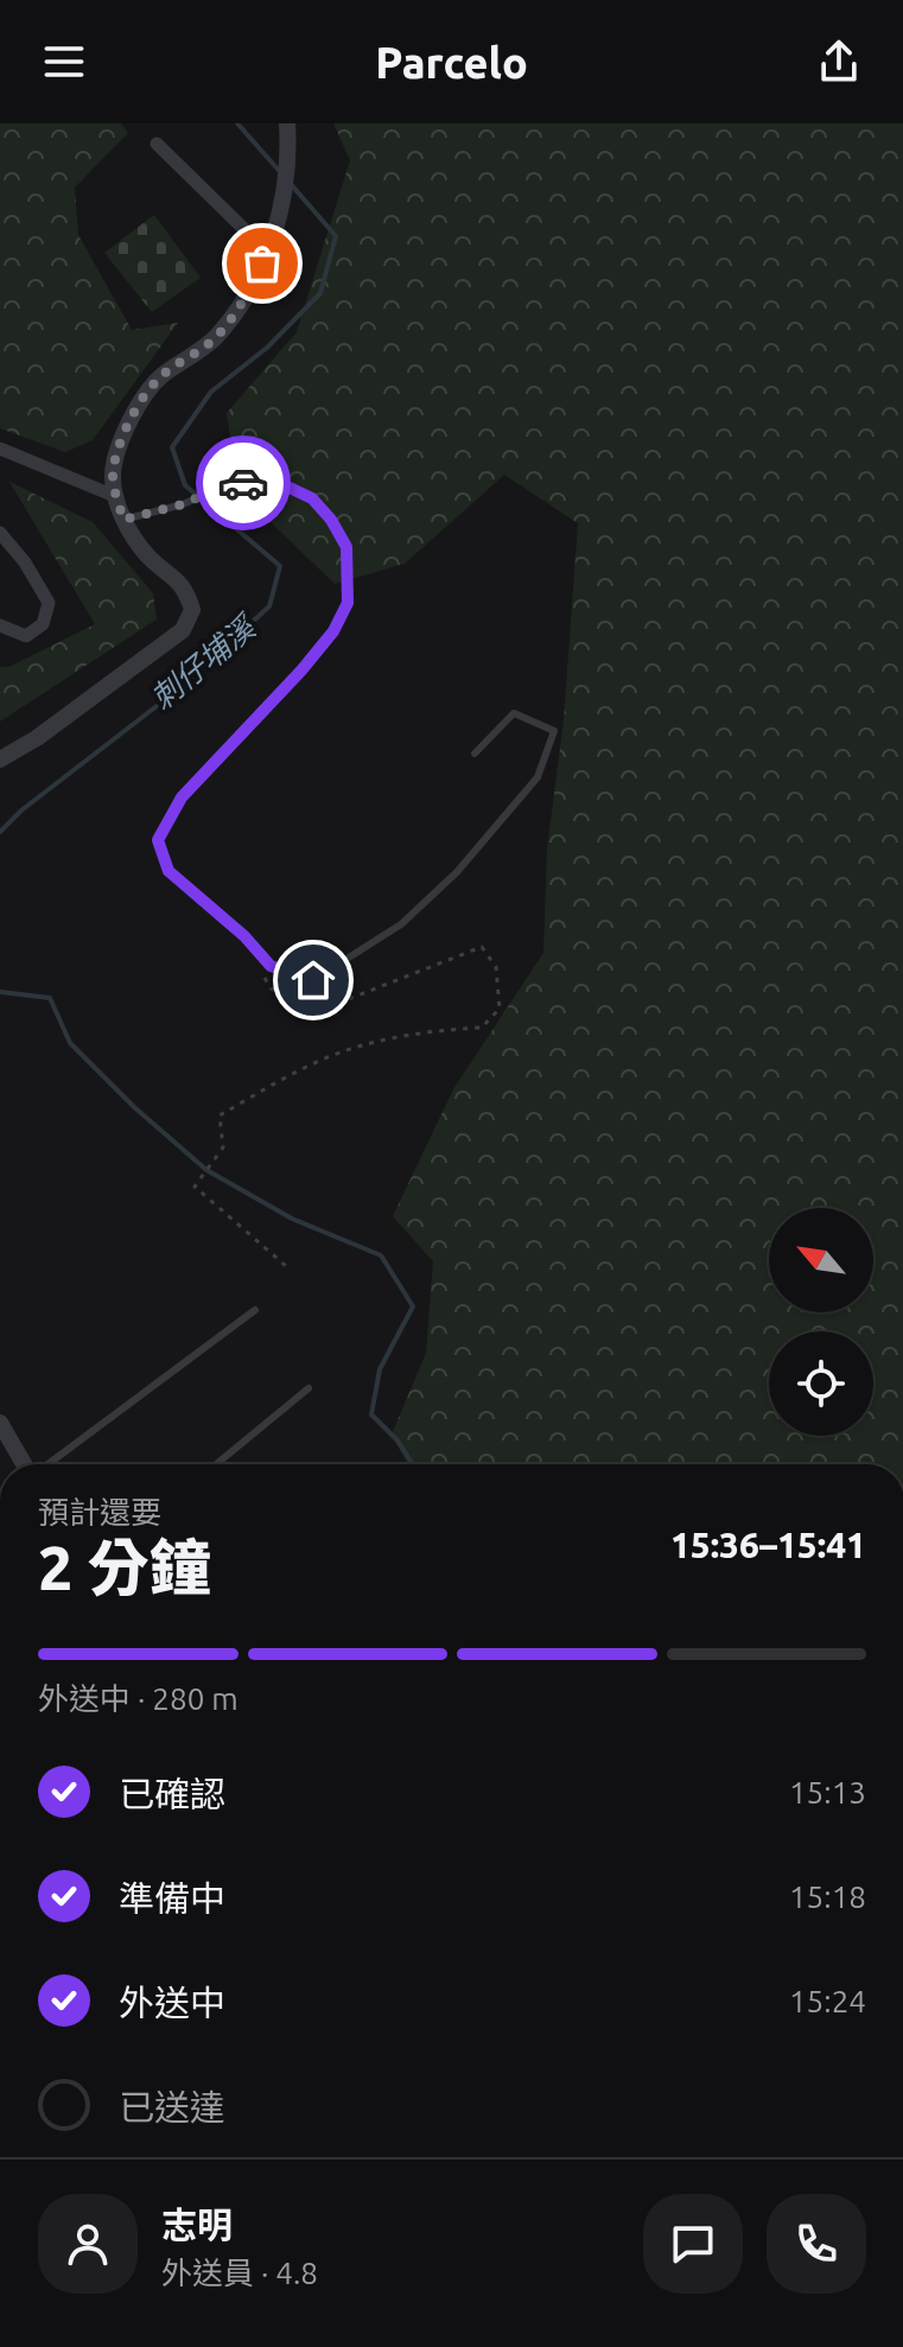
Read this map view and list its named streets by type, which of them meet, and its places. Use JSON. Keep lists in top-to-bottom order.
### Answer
{
  "water": ["刺仔埔溪"],
  "north": "top left",
  "page": {
    "header": "Parcelo",
    "heading": ["2 分鐘", "預計還要", "15:36–15:41"],
    "panel": ["志明", "外送員 · 4.8"],
    "bar": "外送中 · 280 m",
    "list": [
      ["已確認", "15:13"],
      ["準備中", "15:18"],
      ["外送中", "15:24"],
      "已送達"
    ]
  }
}
